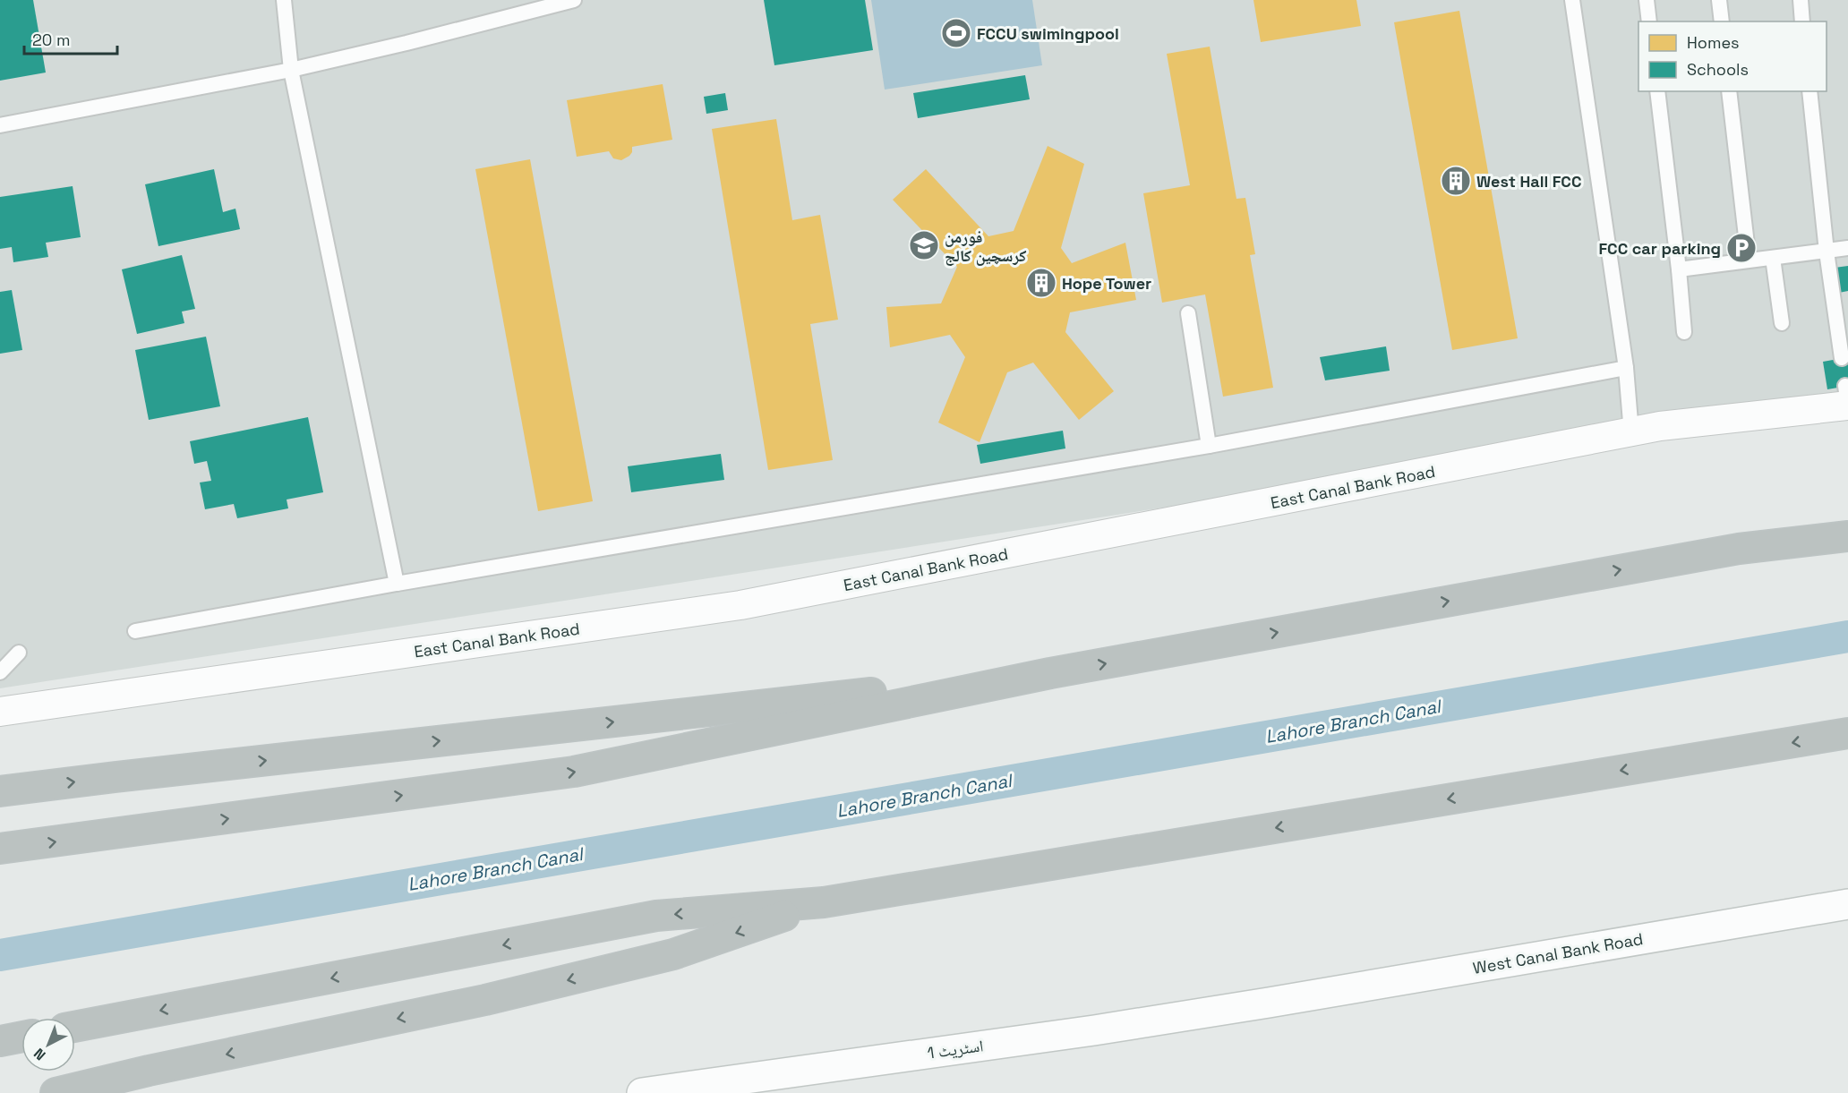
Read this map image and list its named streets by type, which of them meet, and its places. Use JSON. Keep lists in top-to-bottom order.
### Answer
{
  "streets": {
    "street": ["East Canal Bank Road", "West Canal Bank Road", "اسٹریٹ 1"]
  },
  "crossings": [
    ["West Canal Bank Road", "اسٹریٹ 1"]
  ],
  "water": ["Lahore Branch Canal"],
  "places": {
    "sports": ["FCCU swimingpool"],
    "building": ["West Hall FCC", "Hope Tower"],
    "school or university": ["فورمن کرسچین کالج"],
    "parking": ["FCC car parking"]
  },
  "legend": ["Homes", "Schools"],
  "scale_bar": "20 m",
  "north": "bottom left"
}
